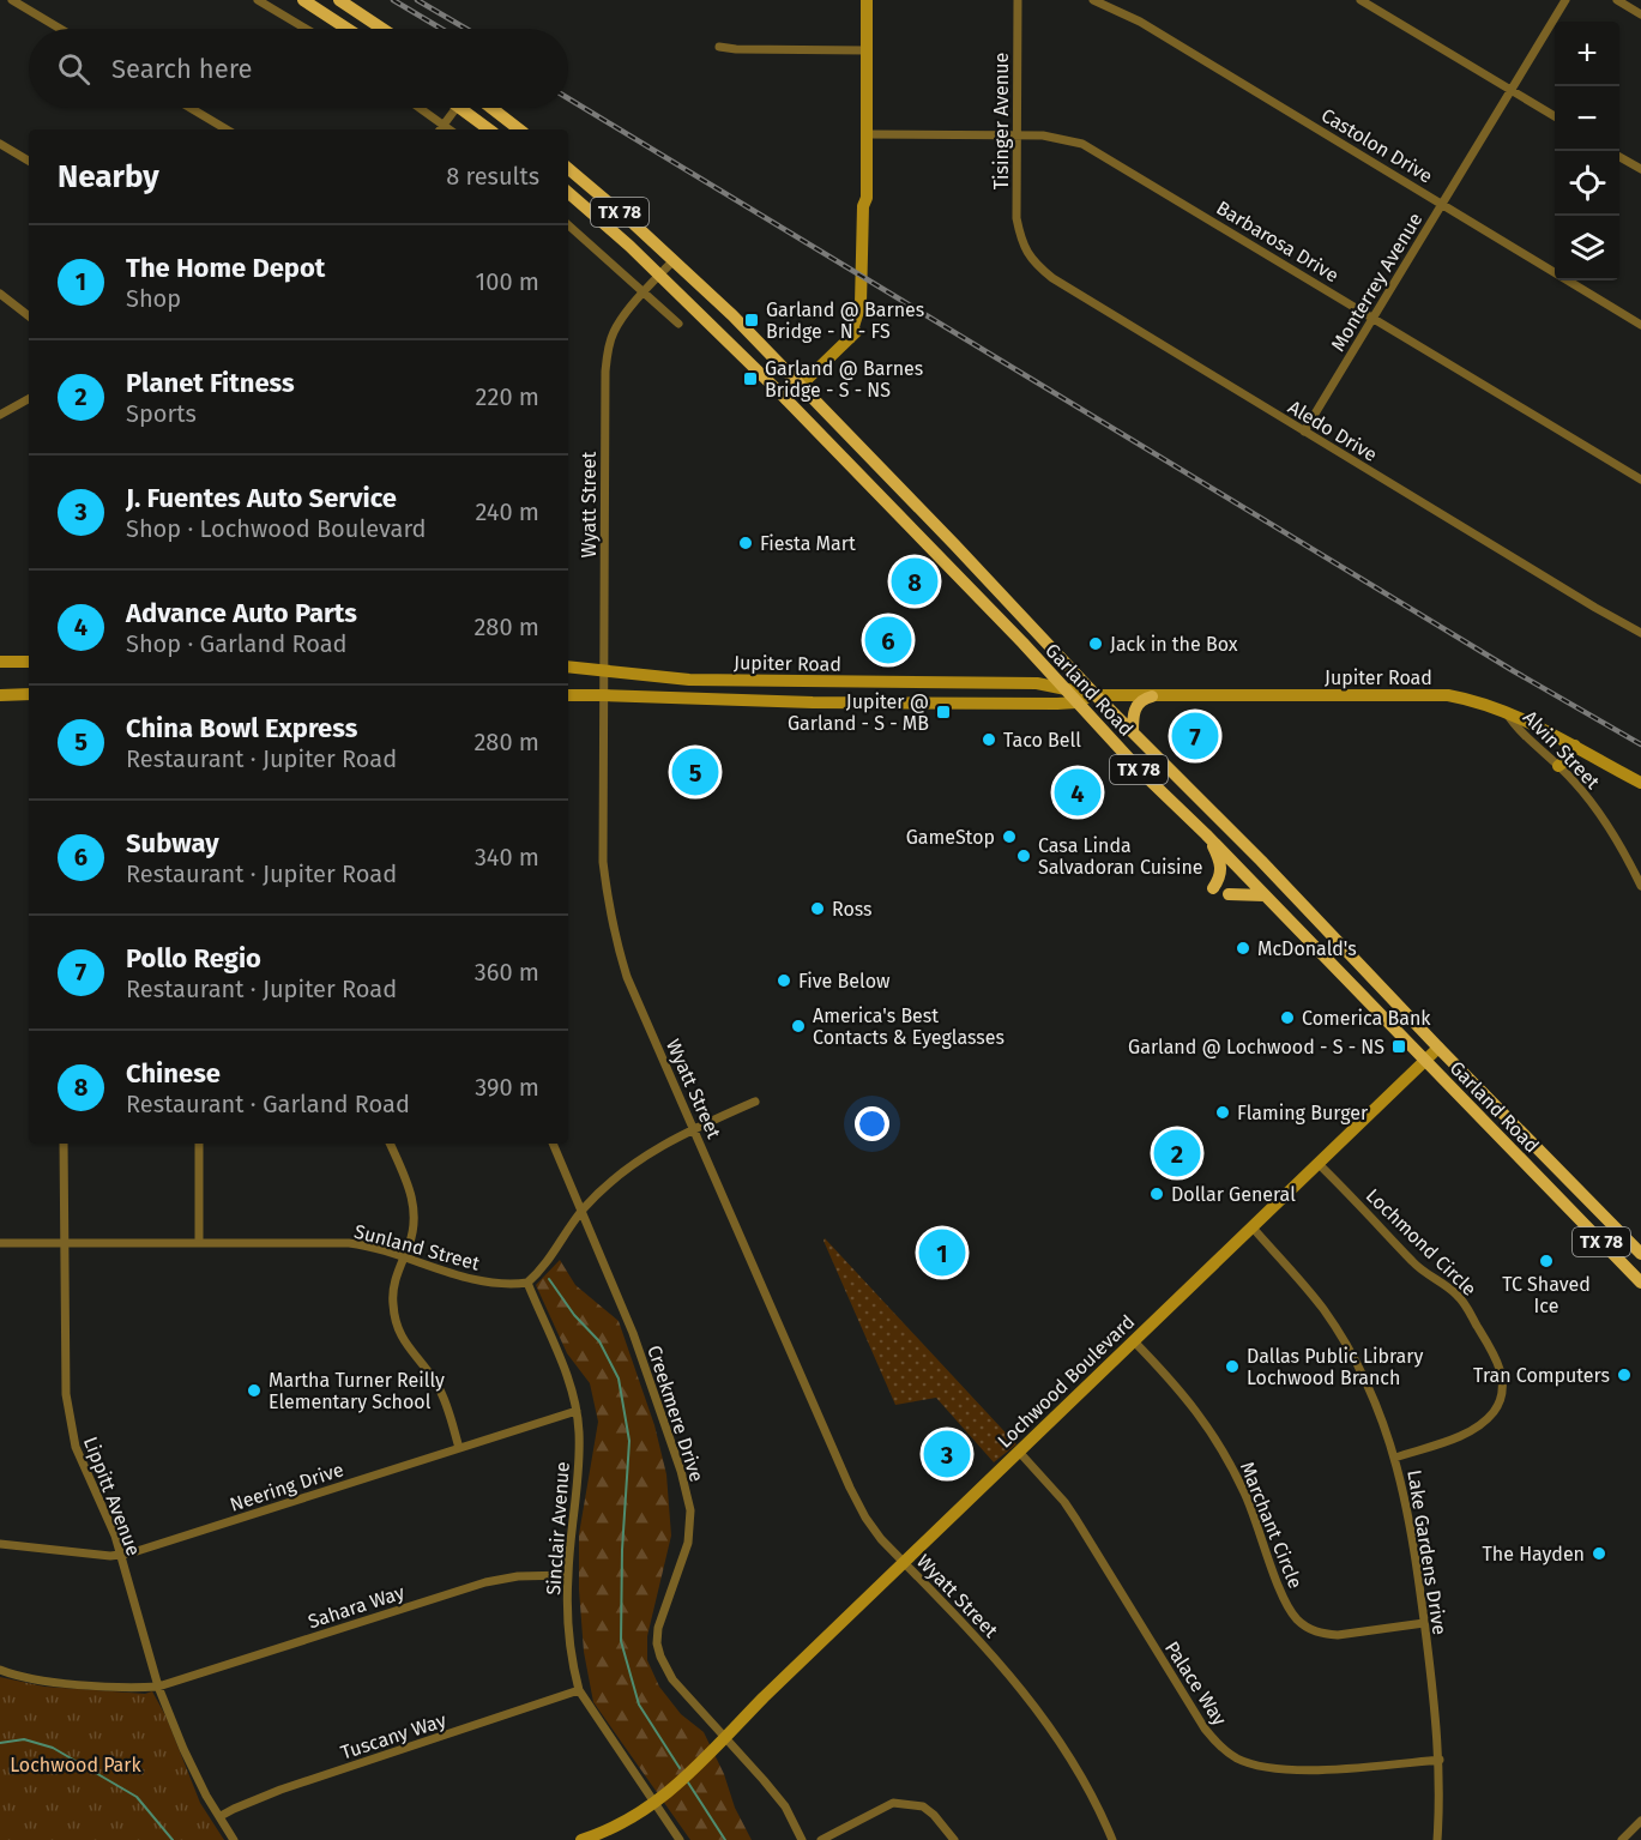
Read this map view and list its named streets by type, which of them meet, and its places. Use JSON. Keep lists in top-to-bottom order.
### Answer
{
  "streets": {
    "main road": ["TX 78", "Garland Road"],
    "street": [
      "Tisinger Avenue",
      "Castolon Drive",
      "Barbarosa Drive",
      "Monterrey Avenue",
      "Aledo Drive",
      "Wyatt Street",
      "Jupiter Road",
      "Alvin Street",
      "Lochmond Circle",
      "Sunland Street",
      "Lochwood Boulevard",
      "Creekmere Drive",
      "Neering Drive",
      "Lippitt Avenue",
      "Marchant Circle",
      "Sinclair Avenue",
      "Lake Gardens Drive",
      "Sahara Way",
      "Palace Way",
      "Tuscany Way"
    ]
  },
  "crossings": [
    ["Tisinger Avenue", "Barbarosa Drive"],
    ["Tisinger Avenue", "Aledo Drive"],
    ["Castolon Drive", "Monterrey Avenue"],
    ["Barbarosa Drive", "Monterrey Avenue"],
    ["Monterrey Avenue", "Aledo Drive"],
    ["Wyatt Street", "Jupiter Road"],
    ["Wyatt Street", "Garland Road"],
    ["Wyatt Street", "Lochwood Boulevard"],
    ["Jupiter Road", "Garland Road"],
    ["Jupiter Road", "Alvin Street"],
    ["Garland Road", "Lochwood Boulevard"],
    ["Lochmond Circle", "Lochwood Boulevard"],
    ["Lochmond Circle", "Lake Gardens Drive"],
    ["Sunland Street", "Lippitt Avenue"],
    ["Sunland Street", "Sinclair Avenue"],
    ["Lochwood Boulevard", "Creekmere Drive"],
    ["Lochwood Boulevard", "Marchant Circle"],
    ["Lochwood Boulevard", "Sinclair Avenue"],
    ["Lochwood Boulevard", "Lake Gardens Drive"],
    ["Lochwood Boulevard", "Palace Way"],
    ["Neering Drive", "Lippitt Avenue"],
    ["Neering Drive", "Sinclair Avenue"],
    ["Lippitt Avenue", "Sahara Way"],
    ["Lippitt Avenue", "Tuscany Way"],
    ["Marchant Circle", "Lake Gardens Drive"],
    ["Sinclair Avenue", "Sahara Way"],
    ["Sinclair Avenue", "Tuscany Way"],
    ["Lake Gardens Drive", "Palace Way"]
  ],
  "parks": ["Lochwood Park"],
  "places": {
    "transit": [
      "Garland @ Barnes Bridge - N - FS",
      "Garland @ Barnes Bridge - S - NS",
      "Jupiter @ Garland - S - MB",
      "Garland @ Lochwood - S - NS"
    ],
    "other": [
      "Fiesta Mart",
      "Jack in the Box",
      "Taco Bell",
      "GameStop",
      "Casa Linda Salvadoran Cuisine",
      "Ross",
      "McDonald's",
      "Five Below",
      "Comerica Bank",
      "America's Best Contacts & Eyeglasses",
      "Flaming Burger",
      "Dollar General",
      "TC Shaved Ice",
      "Dallas Public Library Lochwood Branch",
      "Tran Computers",
      "Martha Turner Reilly Elementary School",
      "The Hayden"
    ]
  },
  "page": {
    "map_buttons": ["+", "−"],
    "search": "Search here",
    "heading": ["Nearby", "8 results"],
    "list": [
      {
        "mark": "1",
        "name": "The Home Depot",
        "note": "Shop",
        "value": "100 m"
      },
      {
        "mark": "2",
        "name": "Planet Fitness",
        "note": "Sports",
        "value": "220 m"
      },
      {
        "mark": "3",
        "name": "J. Fuentes Auto Service",
        "note": "Shop · Lochwood Boulevard",
        "value": "240 m"
      },
      {
        "mark": "4",
        "name": "Advance Auto Parts",
        "note": "Shop · Garland Road",
        "value": "280 m"
      },
      {
        "mark": "5",
        "name": "China Bowl Express",
        "note": "Restaurant · Jupiter Road",
        "value": "280 m"
      },
      {
        "mark": "6",
        "name": "Subway",
        "note": "Restaurant · Jupiter Road",
        "value": "340 m"
      },
      {
        "mark": "7",
        "name": "Pollo Regio",
        "note": "Restaurant · Jupiter Road",
        "value": "360 m"
      },
      {
        "mark": "8",
        "name": "Chinese",
        "note": "Restaurant · Garland Road",
        "value": "390 m"
      }
    ],
    "pins": [
      "8",
      "6",
      "7",
      "5",
      "4",
      "2",
      "1",
      "3"
    ]
  }
}
